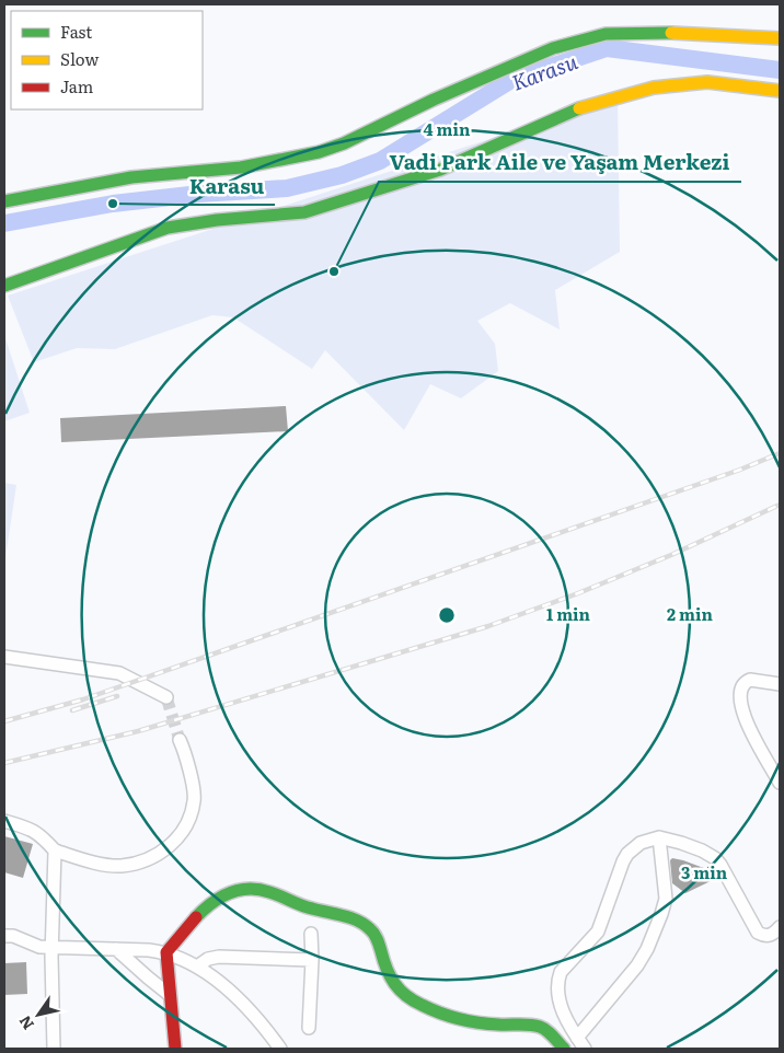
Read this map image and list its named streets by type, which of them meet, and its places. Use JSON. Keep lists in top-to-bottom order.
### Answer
{
  "water": ["Karasu"],
  "places": ["Karasu", "Vadi Park Aile ve Yaşam Merkezi"],
  "legend": ["Fast", "Slow", "Jam"],
  "north": "bottom left",
  "rings": [
    "4 min",
    "1 min",
    "2 min",
    "3 min"
  ]
}
